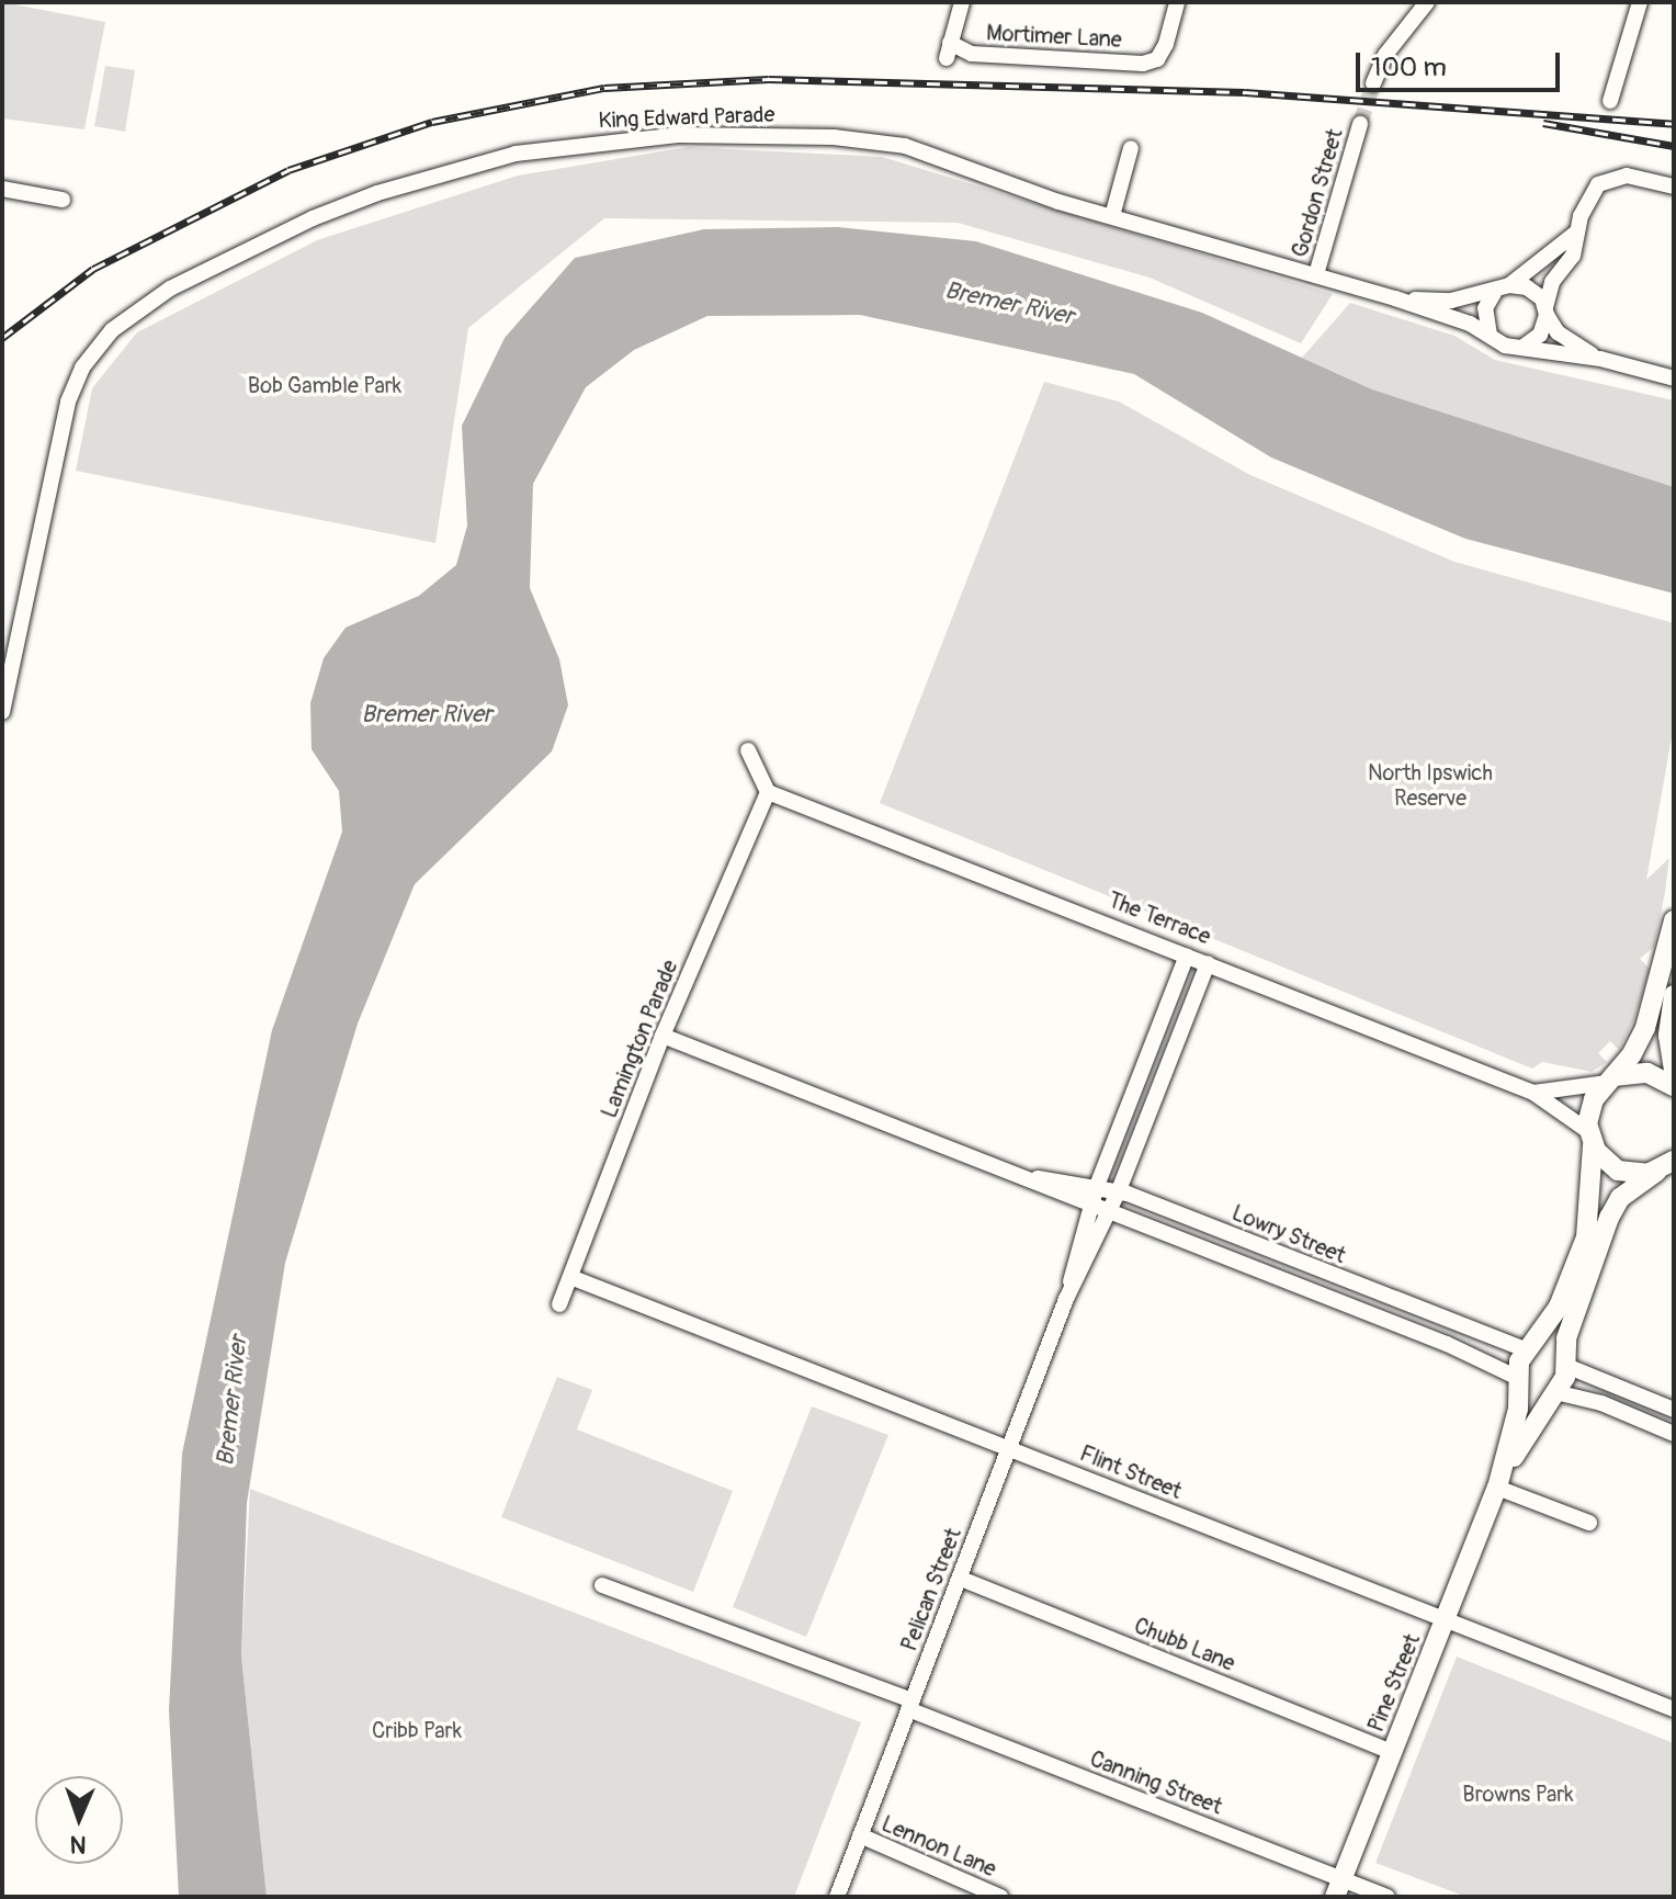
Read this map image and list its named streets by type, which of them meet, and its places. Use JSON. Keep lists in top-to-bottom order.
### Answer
{
  "streets": {
    "main road": ["Pine Street"],
    "street": [
      "Mortimer Lane",
      "King Edward Parade",
      "Gordon Street",
      "The Terrace",
      "Lamington Parade",
      "Lowry Street",
      "Flint Street",
      "Pelican Street",
      "Chubb Lane",
      "Canning Street",
      "Lennon Lane"
    ]
  },
  "crossings": [
    ["King Edward Parade", "Gordon Street"],
    ["The Terrace", "Lamington Parade"],
    ["The Terrace", "Pelican Street"],
    ["Lamington Parade", "Lowry Street"],
    ["Lamington Parade", "Flint Street"],
    ["Lowry Street", "Pelican Street"],
    ["Lowry Street", "Pine Street"],
    ["Flint Street", "Pelican Street"],
    ["Flint Street", "Pine Street"],
    ["Pelican Street", "Chubb Lane"],
    ["Pelican Street", "Canning Street"],
    ["Pelican Street", "Lennon Lane"],
    ["Chubb Lane", "Pine Street"],
    ["Pine Street", "Canning Street"]
  ],
  "water": ["Bremer River"],
  "parks": [
    "Bob Gamble Park",
    "North Ipswich Reserve",
    "Cribb Park",
    "Browns Park"
  ],
  "scale_bar": "100 m",
  "north": "bottom"
}
